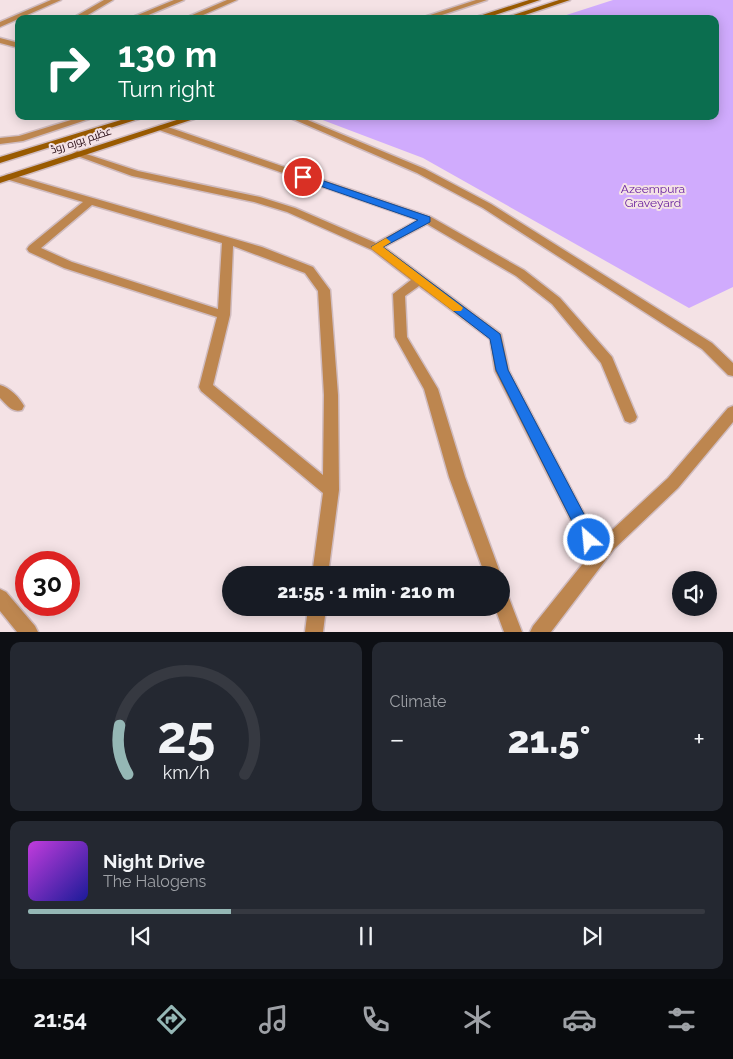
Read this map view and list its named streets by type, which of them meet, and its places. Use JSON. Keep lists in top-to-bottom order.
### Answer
{
  "streets": {
    "main road": ["عظیم پورہ روڈ"]
  },
  "parks": ["Azeempura Graveyard"],
  "page": {
    "turn": ["130 m", "Turn right"],
    "limit": "30",
    "trip": "21:55 · 1 min · 210 m",
    "tile": "Climate",
    "heat": ["−", "21.5°", "+"],
    "song": ["Night Drive", "The Halogens"],
    "tabs": "21:54",
    "gauge": ["25", "km/h"]
  }
}
